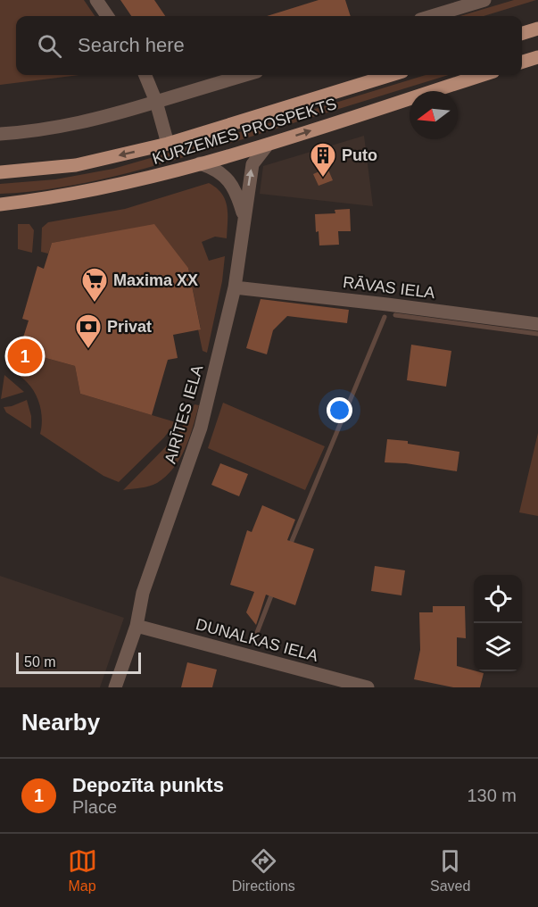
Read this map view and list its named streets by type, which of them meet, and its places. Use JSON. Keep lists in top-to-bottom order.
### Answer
{
  "streets": {
    "main road": ["KURZEMES PROSPEKTS"],
    "street": ["RĀVAS IELA", "AIRĪTES IELA", "DUNALKAS IELA"]
  },
  "crossings": [
    ["KURZEMES PROSPEKTS", "AIRĪTES IELA"],
    ["RĀVAS IELA", "AIRĪTES IELA"],
    ["AIRĪTES IELA", "DUNALKAS IELA"]
  ],
  "places": {
    "building": ["Puto"],
    "supermarket": ["Maxima XX"],
    "bank": ["Privat"]
  },
  "scale_bar": "50 m",
  "north": "left",
  "page": {
    "search": "Search here",
    "pins": "1",
    "scale": "50 m",
    "heading": "Nearby",
    "list": [
      {
        "mark": "1",
        "name": "Depozīta punkts",
        "note": "Place",
        "value": "130 m"
      }
    ],
    "nav": ["Map", "Directions", "Saved"]
  }
}
